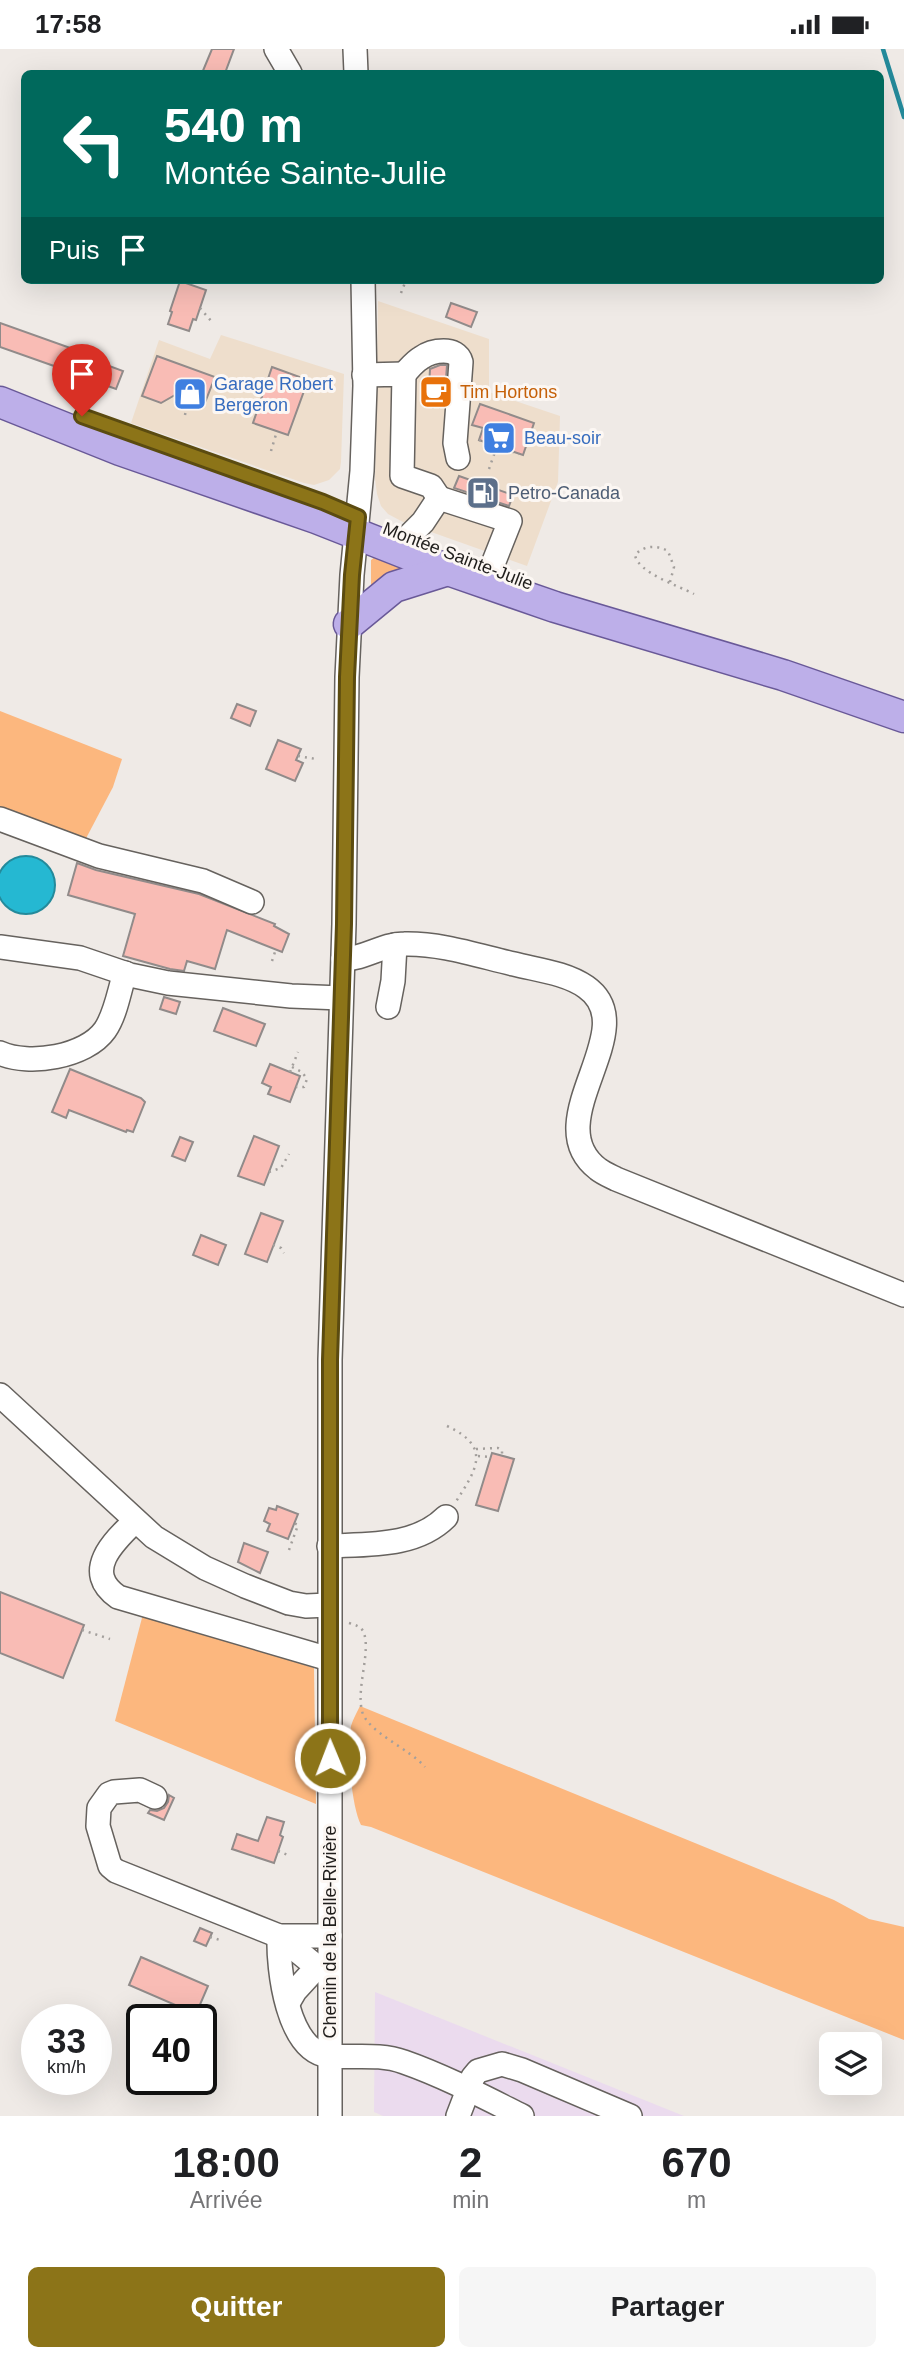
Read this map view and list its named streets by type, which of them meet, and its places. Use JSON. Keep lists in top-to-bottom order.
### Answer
{
  "streets": {
    "main road": ["Montée Sainte-Julie"],
    "street": ["Chemin de la Belle-Rivière"]
  },
  "crossings": [
    ["Montée Sainte-Julie", "Chemin de la Belle-Rivière"]
  ],
  "places": {
    "cafe": ["Tim Hortons"],
    "shop": ["Garage Robert Bergeron"],
    "supermarket": ["Beau-soir"],
    "fuel station": ["Petro-Canada"]
  },
  "page": {
    "status": "17:58",
    "turn": ["540 m", "Montée Sainte-Julie"],
    "then": "Puis",
    "speed": "33 km/h",
    "limit": "40",
    "eta": [
      "18:00",
      "Arrivée",
      "2",
      "min",
      "670",
      "m"
    ],
    "buttons": ["Quitter", "Partager"]
  }
}
